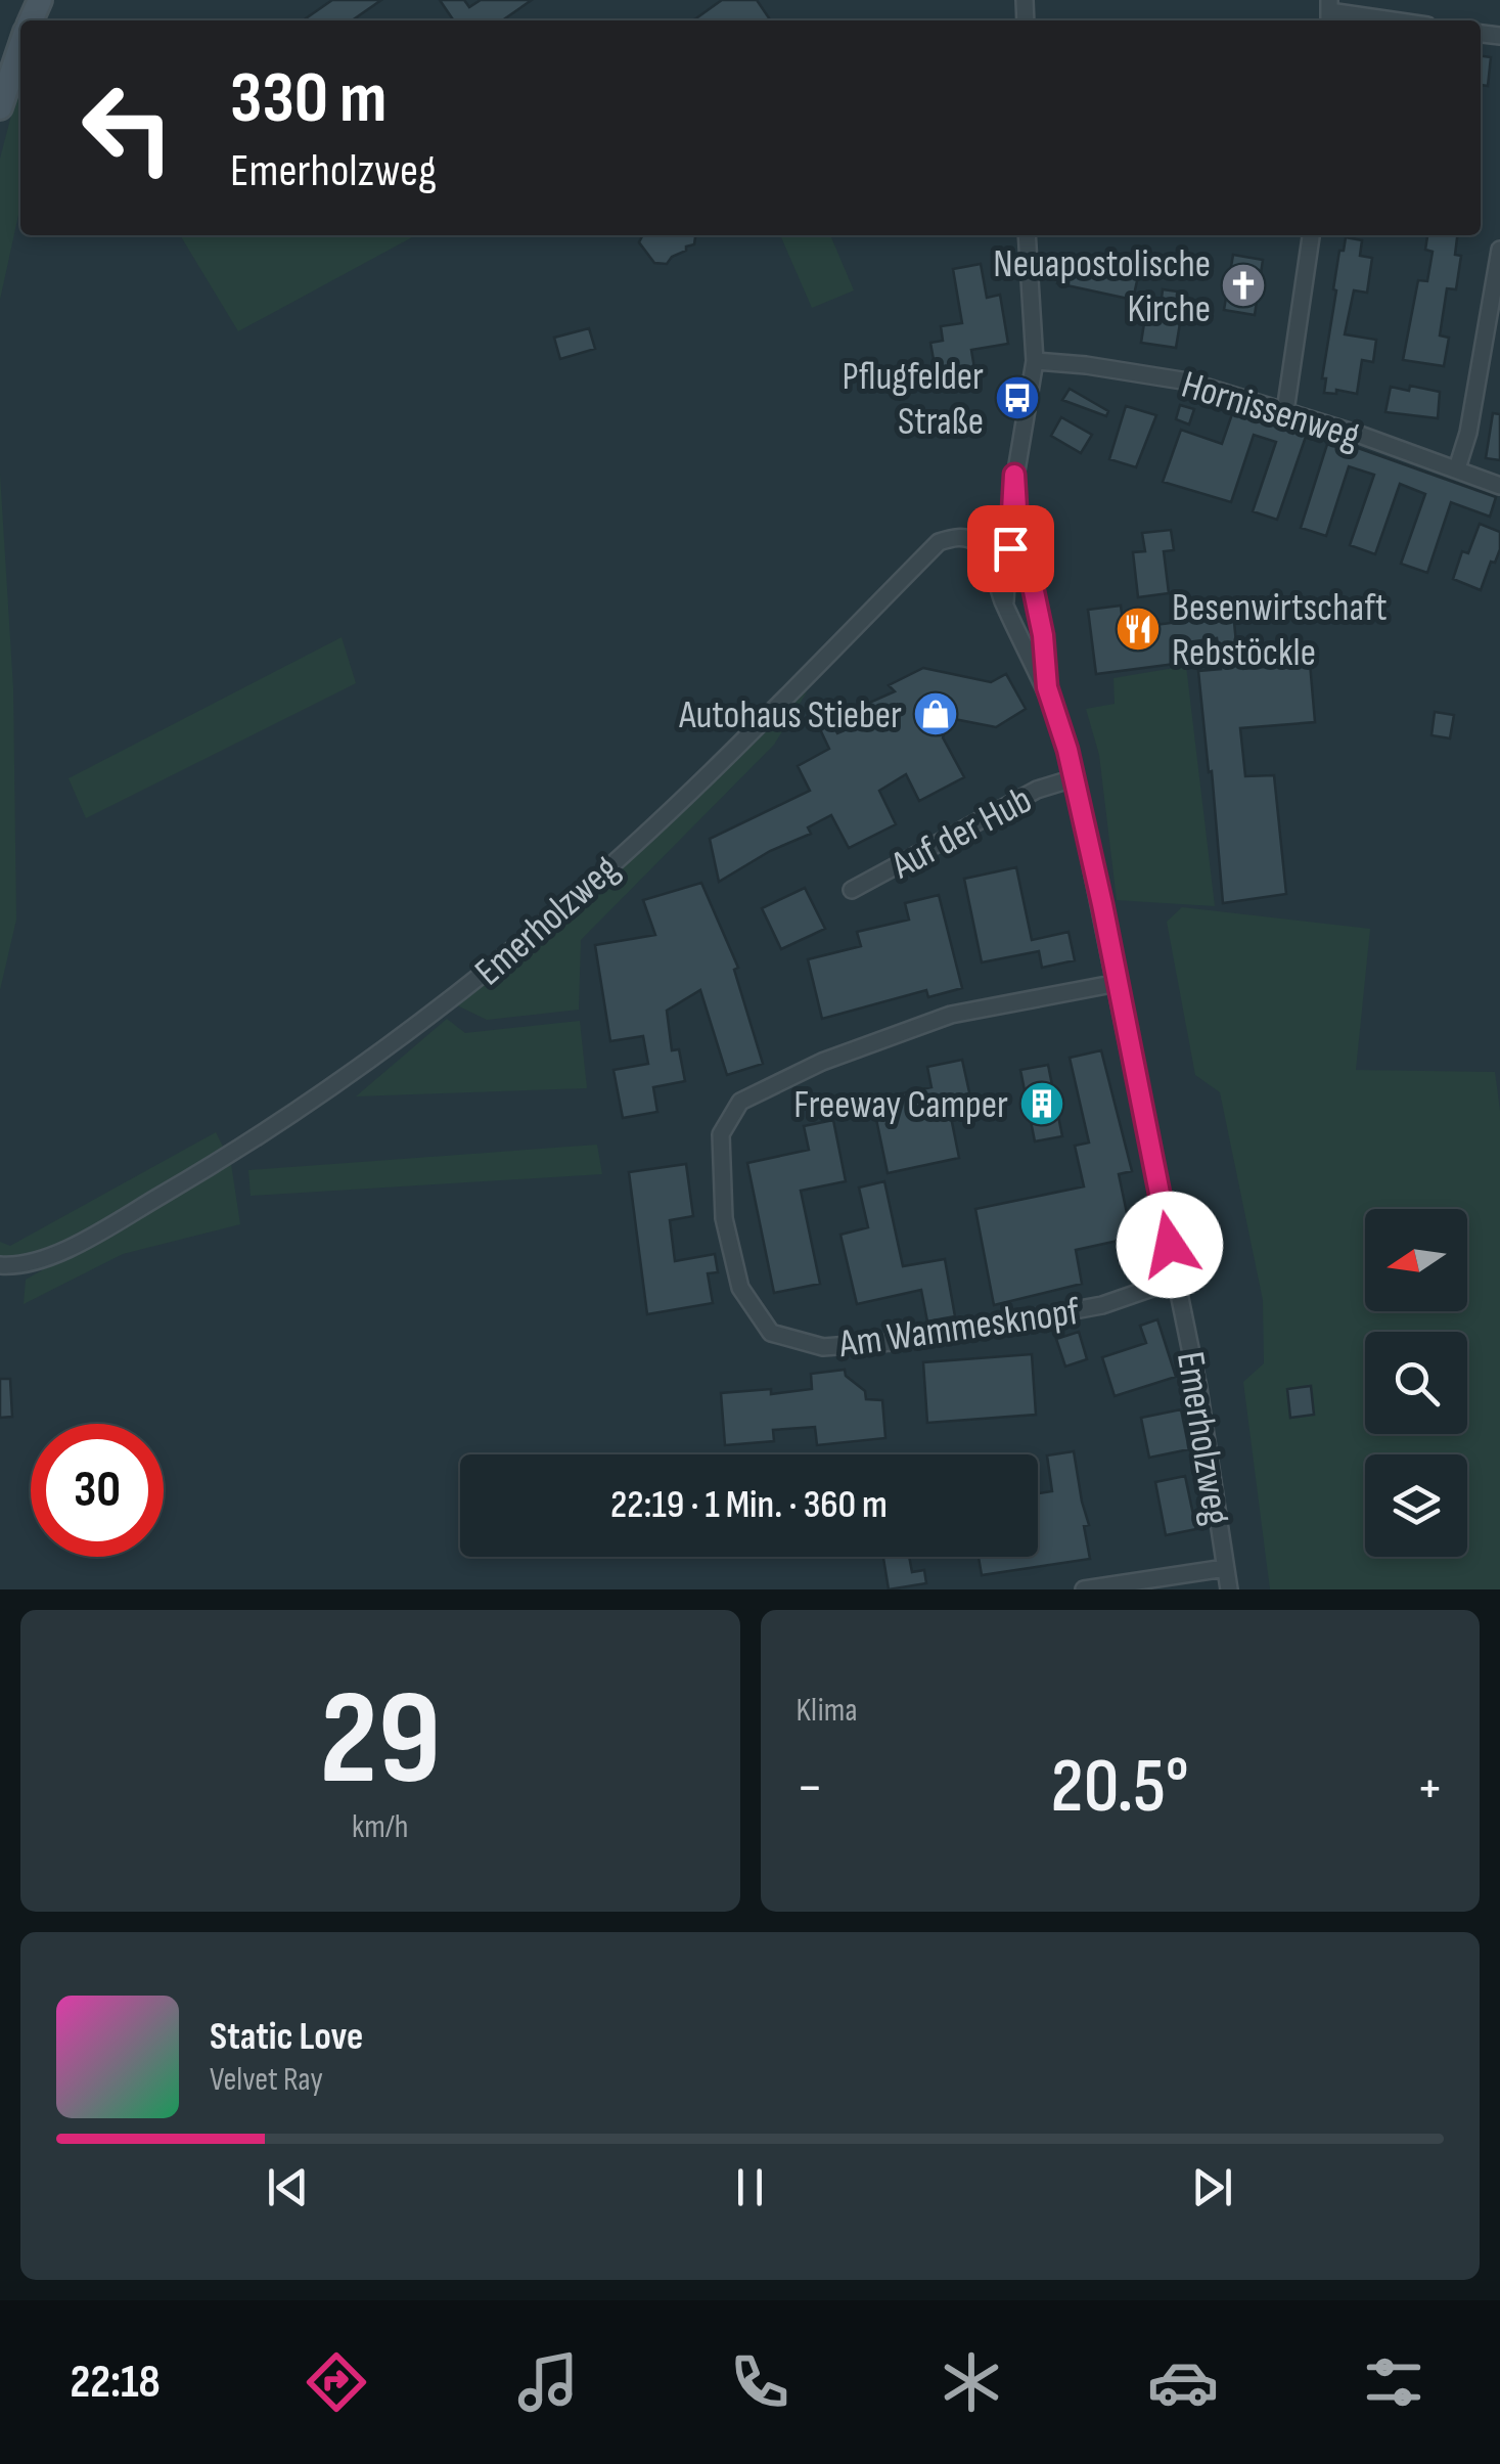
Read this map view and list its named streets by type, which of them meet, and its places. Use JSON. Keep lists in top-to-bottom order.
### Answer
{
  "streets": {
    "street": [
      "Hornissenweg",
      "Auf der Hub",
      "Emerholzweg",
      "Am Wammesknopf"
    ]
  },
  "crossings": [
    ["Hornissenweg", "Emerholzweg"],
    ["Auf der Hub", "Emerholzweg"],
    ["Emerholzweg", "Am Wammesknopf"]
  ],
  "places": {
    "church": ["Neuapostolische Kirche"],
    "bus stop": ["Pflugfelder Straße"],
    "restaurant": ["Besenwirtschaft Rebstöckle"],
    "shop": ["Autohaus Stieber"],
    "building": ["Freeway Camper"]
  },
  "north": "left",
  "page": {
    "turn": ["330 m", "Emerholzweg"],
    "limit": "30",
    "trip": "22:19 · 1 Min. · 360 m",
    "tile": [
      ["29", "km/h"],
      "Klima"
    ],
    "heat": ["−", "20.5°", "+"],
    "song": ["Static Love", "Velvet Ray"],
    "tabs": "22:18"
  }
}
